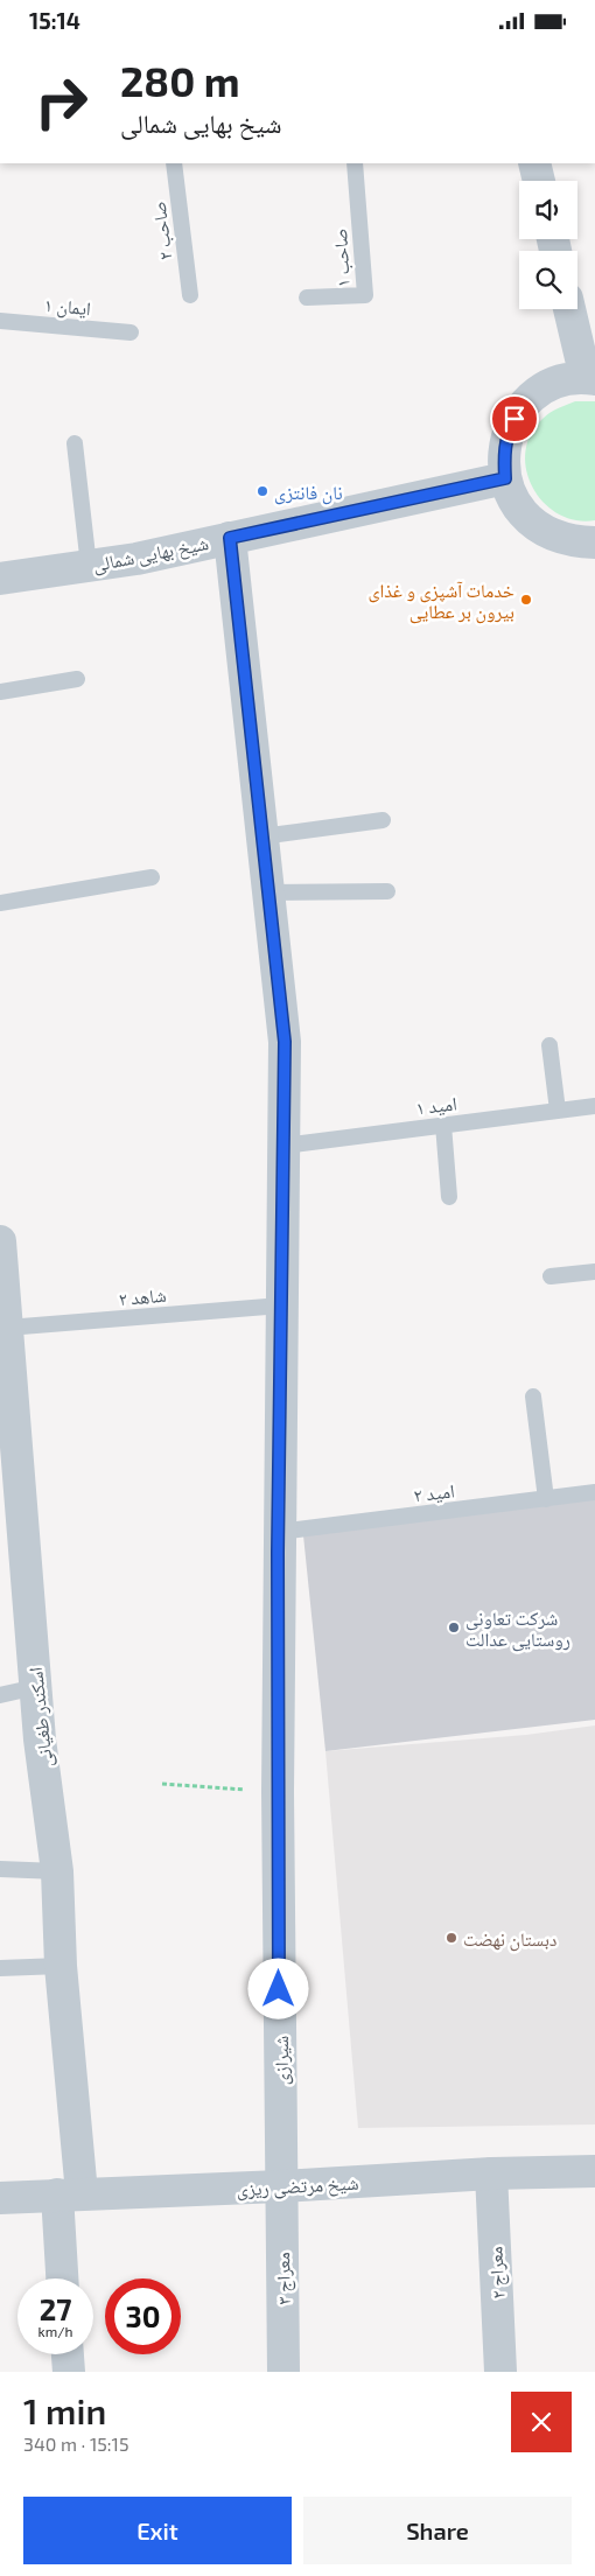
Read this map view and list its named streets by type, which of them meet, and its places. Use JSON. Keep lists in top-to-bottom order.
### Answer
{
  "streets": {
    "street": [
      "شیخ بهایی شمالی",
      "اسکندر طغیانی",
      "شیرازی",
      "شیخ مرتضی ریزی",
      "معراج ۲",
      "معراج ۳"
    ],
    "lane": [
      "صاحب ۲",
      "صاحب ۱",
      "ایمان ۱",
      "امید ۱",
      "شاهد ۲",
      "امید ۲"
    ]
  },
  "crossings": [
    ["شیخ بهایی شمالی", "شیرازی"],
    ["امید ۱", "شیرازی"],
    ["شاهد ۲", "اسکندر طغیانی"],
    ["شاهد ۲", "شیرازی"],
    ["امید ۲", "شیرازی"],
    ["اسکندر طغیانی", "شیخ مرتضی ریزی"],
    ["شیرازی", "شیخ مرتضی ریزی"],
    ["شیرازی", "معراج ۳"],
    ["شیخ مرتضی ریزی", "معراج ۲"],
    ["شیخ مرتضی ریزی", "معراج ۳"]
  ],
  "places": [
    "نان فانتزی",
    "خدمات آشپزی و غذای بیرون بر عطایی",
    "شرکت تعاونی روستایی عدالت",
    "دبستان نهضت"
  ],
  "page": {
    "status": "15:14",
    "turn": ["280 m", "شیخ بهایی شمالی"],
    "speed": "27 km/h",
    "limit": "30",
    "heading": ["1 min", "340 m · 15:15"],
    "buttons": ["Exit", "Share"]
  }
}
